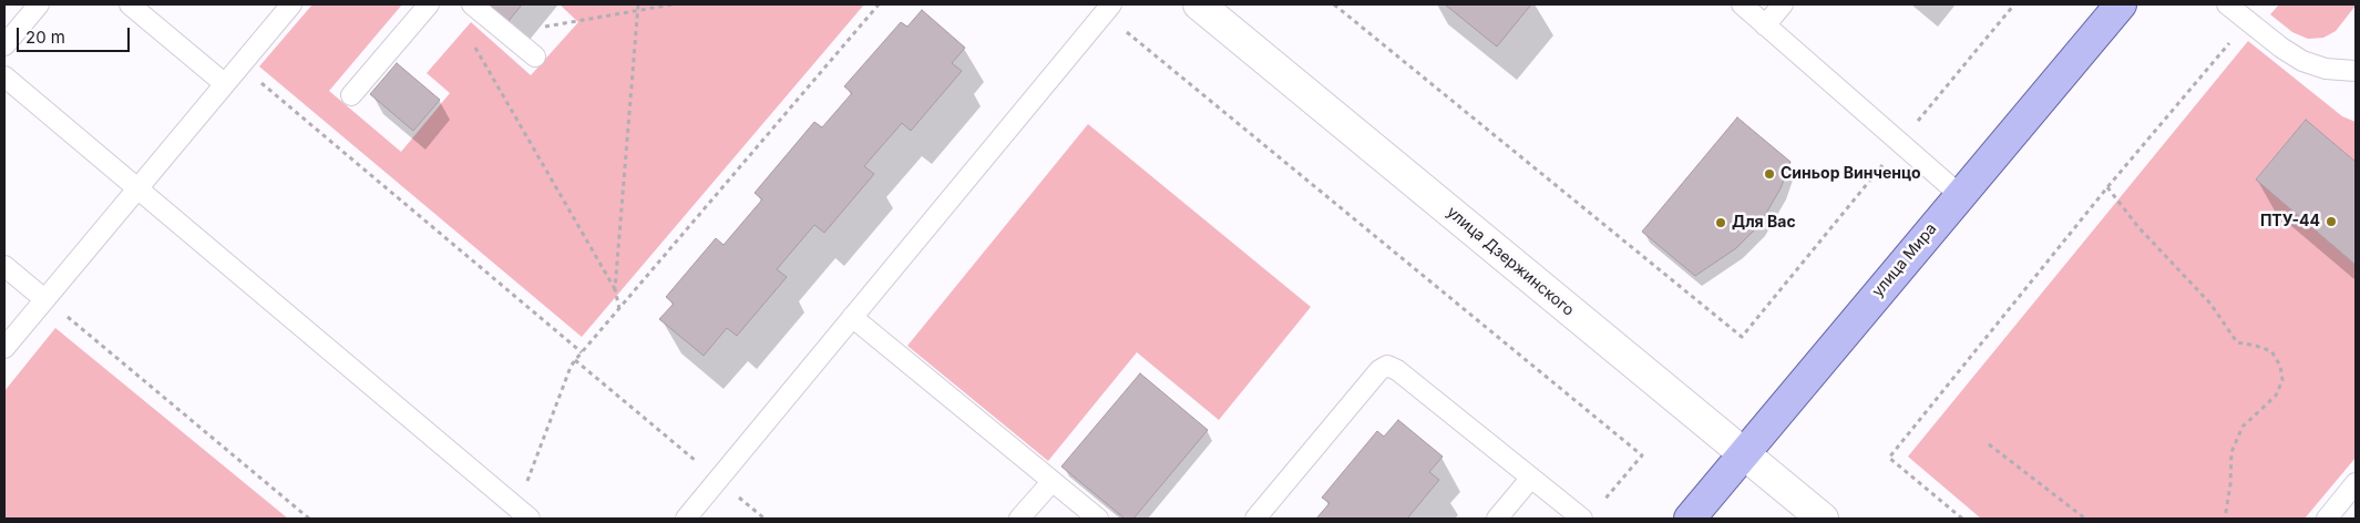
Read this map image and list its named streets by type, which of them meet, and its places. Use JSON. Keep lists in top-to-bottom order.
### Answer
{
  "streets": {
    "main road": ["улица Мира"],
    "street": ["улица Дзержинского"]
  },
  "crossings": [
    ["улица Мира", "улица Дзержинского"]
  ],
  "places": ["Синьор Винченцо", "ПТУ-44", "Для Вас"],
  "scale_bar": "20 m"
}
